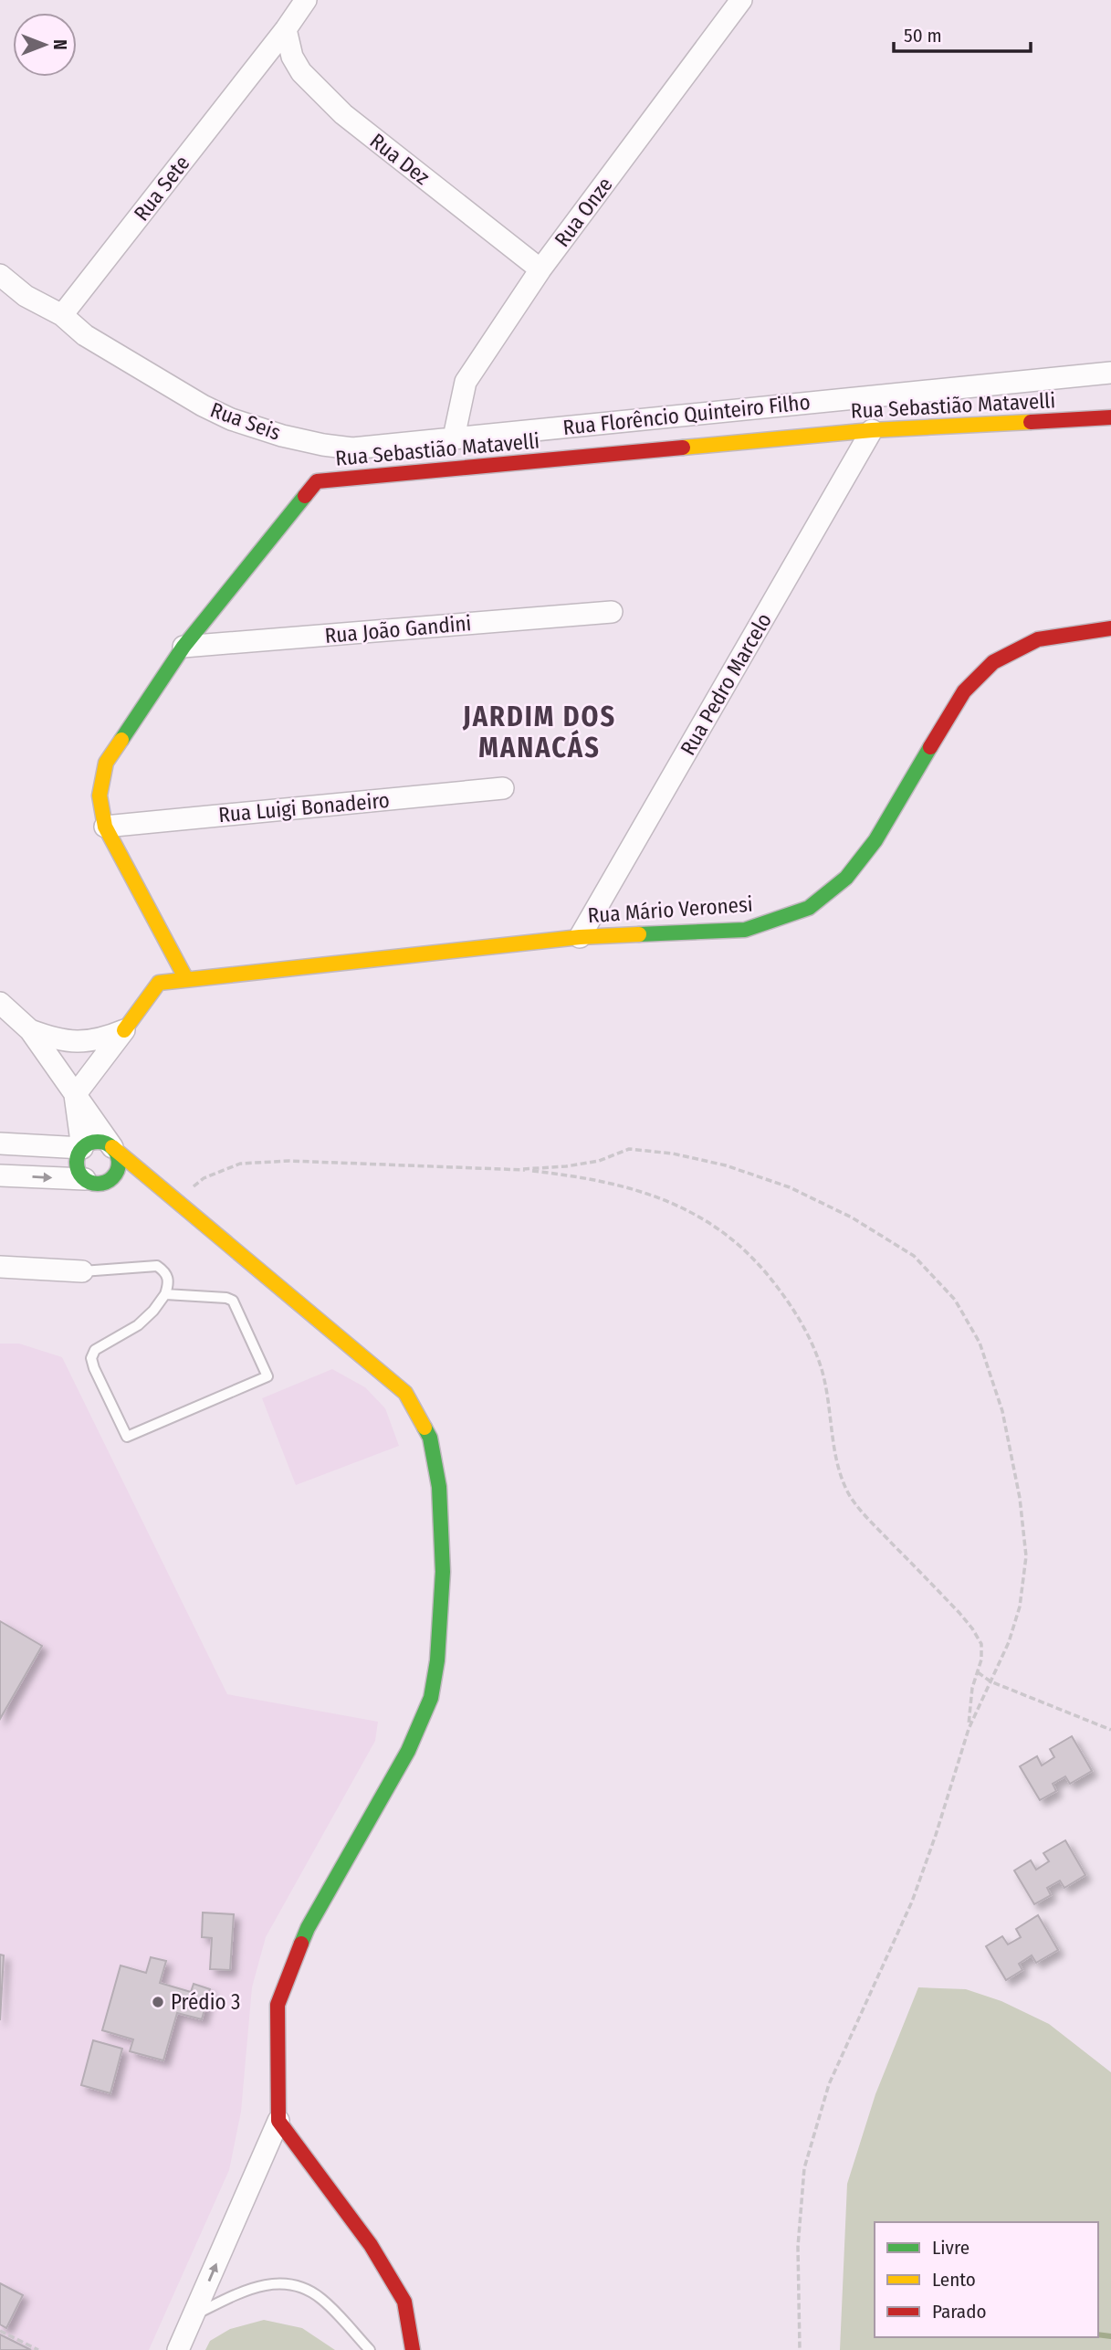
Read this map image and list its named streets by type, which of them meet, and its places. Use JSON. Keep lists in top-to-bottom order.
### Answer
{
  "streets": {
    "street": [
      "Rua Dez",
      "Rua Sete",
      "Rua Onze",
      "Rua Sebastião Matavelli",
      "Rua Florêncio Quinteiro Filho",
      "Rua Seis",
      "Rua João Gandini",
      "Rua Pedro Marcelo",
      "Rua Luigi Bonadeiro",
      "Rua Mário Veronesi"
    ]
  },
  "crossings": [
    ["Rua Dez", "Rua Sete"],
    ["Rua Dez", "Rua Onze"],
    ["Rua Sete", "Rua Seis"],
    ["Rua Onze", "Rua Florêncio Quinteiro Filho"],
    ["Rua Onze", "Rua Seis"],
    ["Rua Sebastião Matavelli", "Rua João Gandini"],
    ["Rua Sebastião Matavelli", "Rua Pedro Marcelo"],
    ["Rua Sebastião Matavelli", "Rua Luigi Bonadeiro"],
    ["Rua Sebastião Matavelli", "Rua Mário Veronesi"],
    ["Rua Florêncio Quinteiro Filho", "Rua Seis"],
    ["Rua Pedro Marcelo", "Rua Mário Veronesi"]
  ],
  "districts": ["JARDIM DOS MANACÁS"],
  "places": ["Prédio 3"],
  "legend": ["Livre", "Lento", "Parado"],
  "scale_bar": "50 m",
  "north": "right"
}
